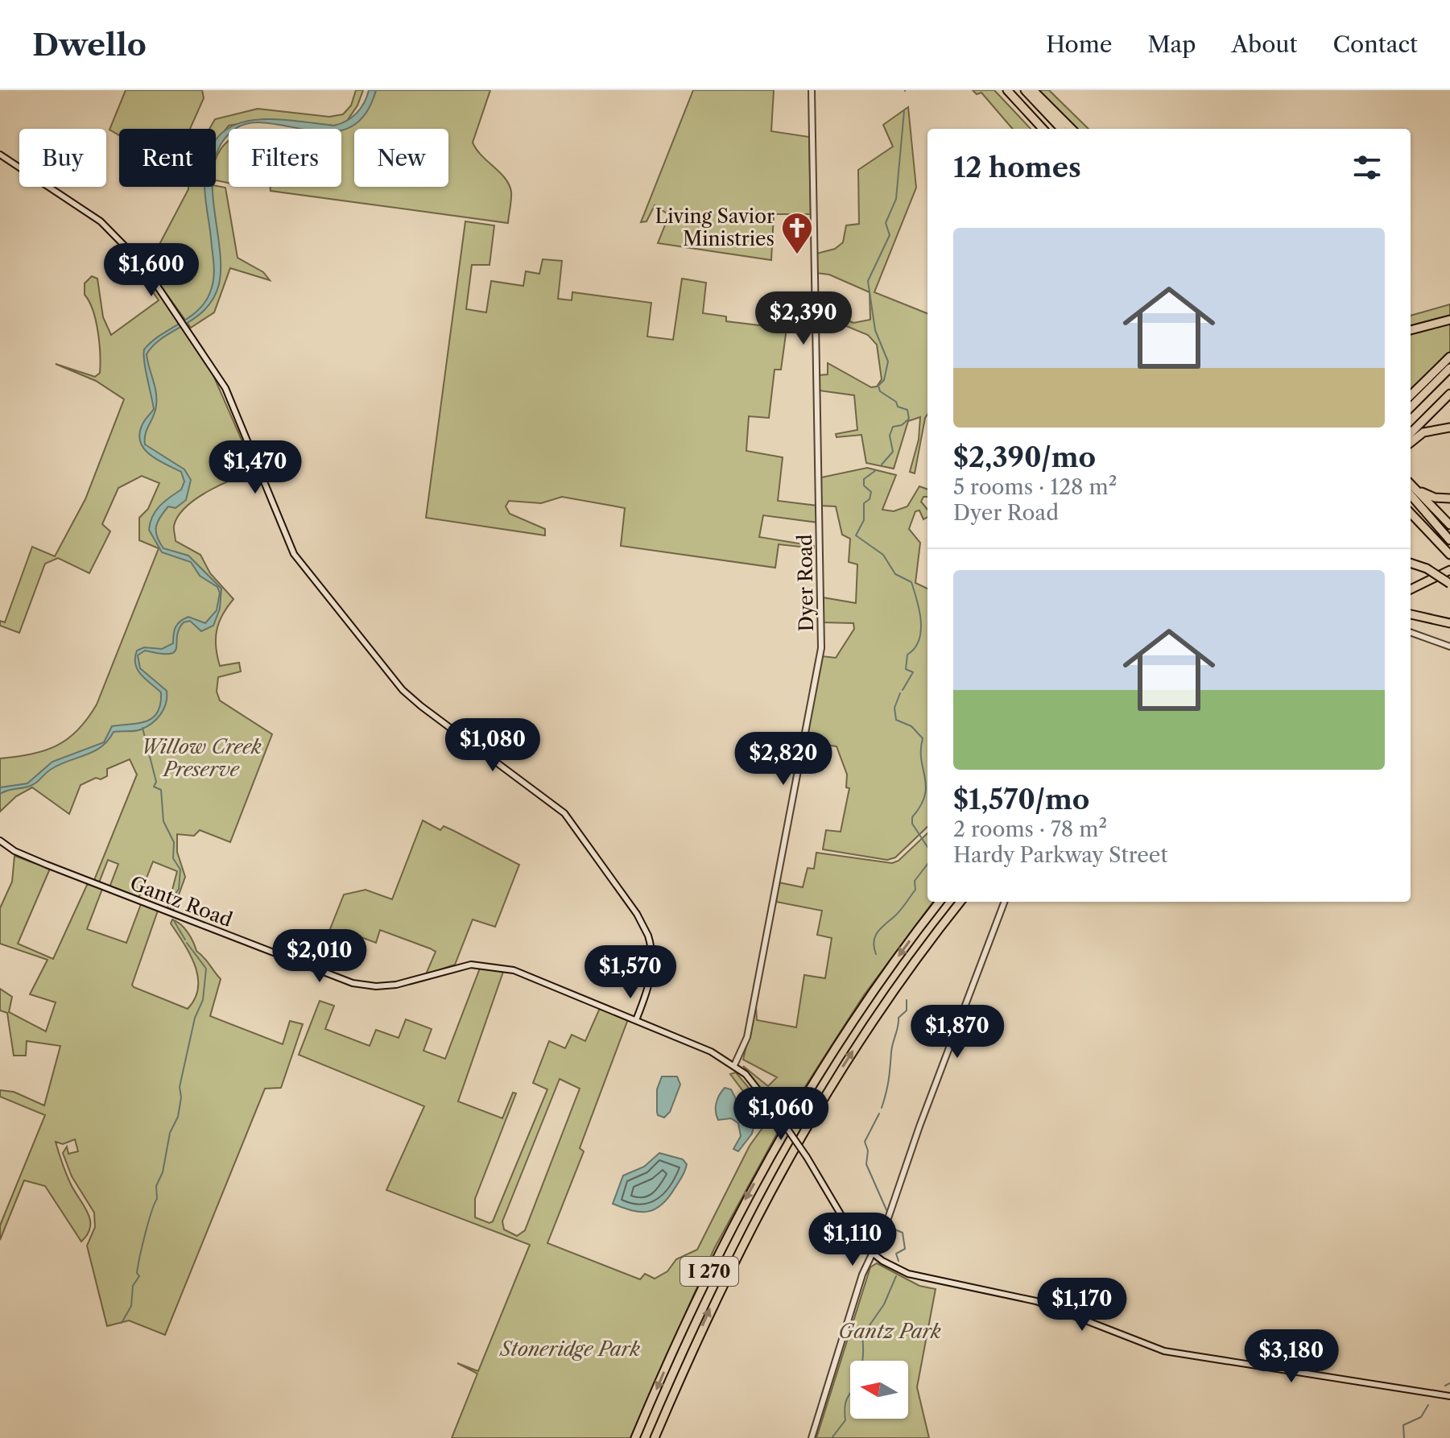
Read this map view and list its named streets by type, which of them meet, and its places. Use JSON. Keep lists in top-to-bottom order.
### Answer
{
  "streets": {
    "highway": ["I 270"],
    "main road": ["Dyer Road", "Gantz Road"]
  },
  "crossings": [
    ["Dyer Road", "Gantz Road"]
  ],
  "parks": ["Willow Creek Preserve", "Gantz Park", "Stoneridge Park"],
  "places": {
    "church": ["Living Savior Ministries"]
  },
  "north": "left",
  "page": {
    "header": "Dwello",
    "nav": [
      "Home",
      "Map",
      "About",
      "Contact"
    ],
    "chip": [
      "Buy",
      "Rent",
      "Filters",
      "New"
    ],
    "heading": "12 homes",
    "list": [
      {
        "name": "$2,390/mo",
        "note": "5 rooms · 128 m² · Dyer Road"
      },
      {
        "name": "$1,570/mo",
        "note": "2 rooms · 78 m² · Hardy Parkway Street"
      }
    ],
    "price": [
      "$1,600",
      "$2,390",
      "$1,470",
      "$1,080",
      "$2,820",
      "$2,010",
      "$1,570",
      "$1,870",
      "$1,060",
      "$1,110",
      "$1,170",
      "$3,180"
    ]
  }
}
